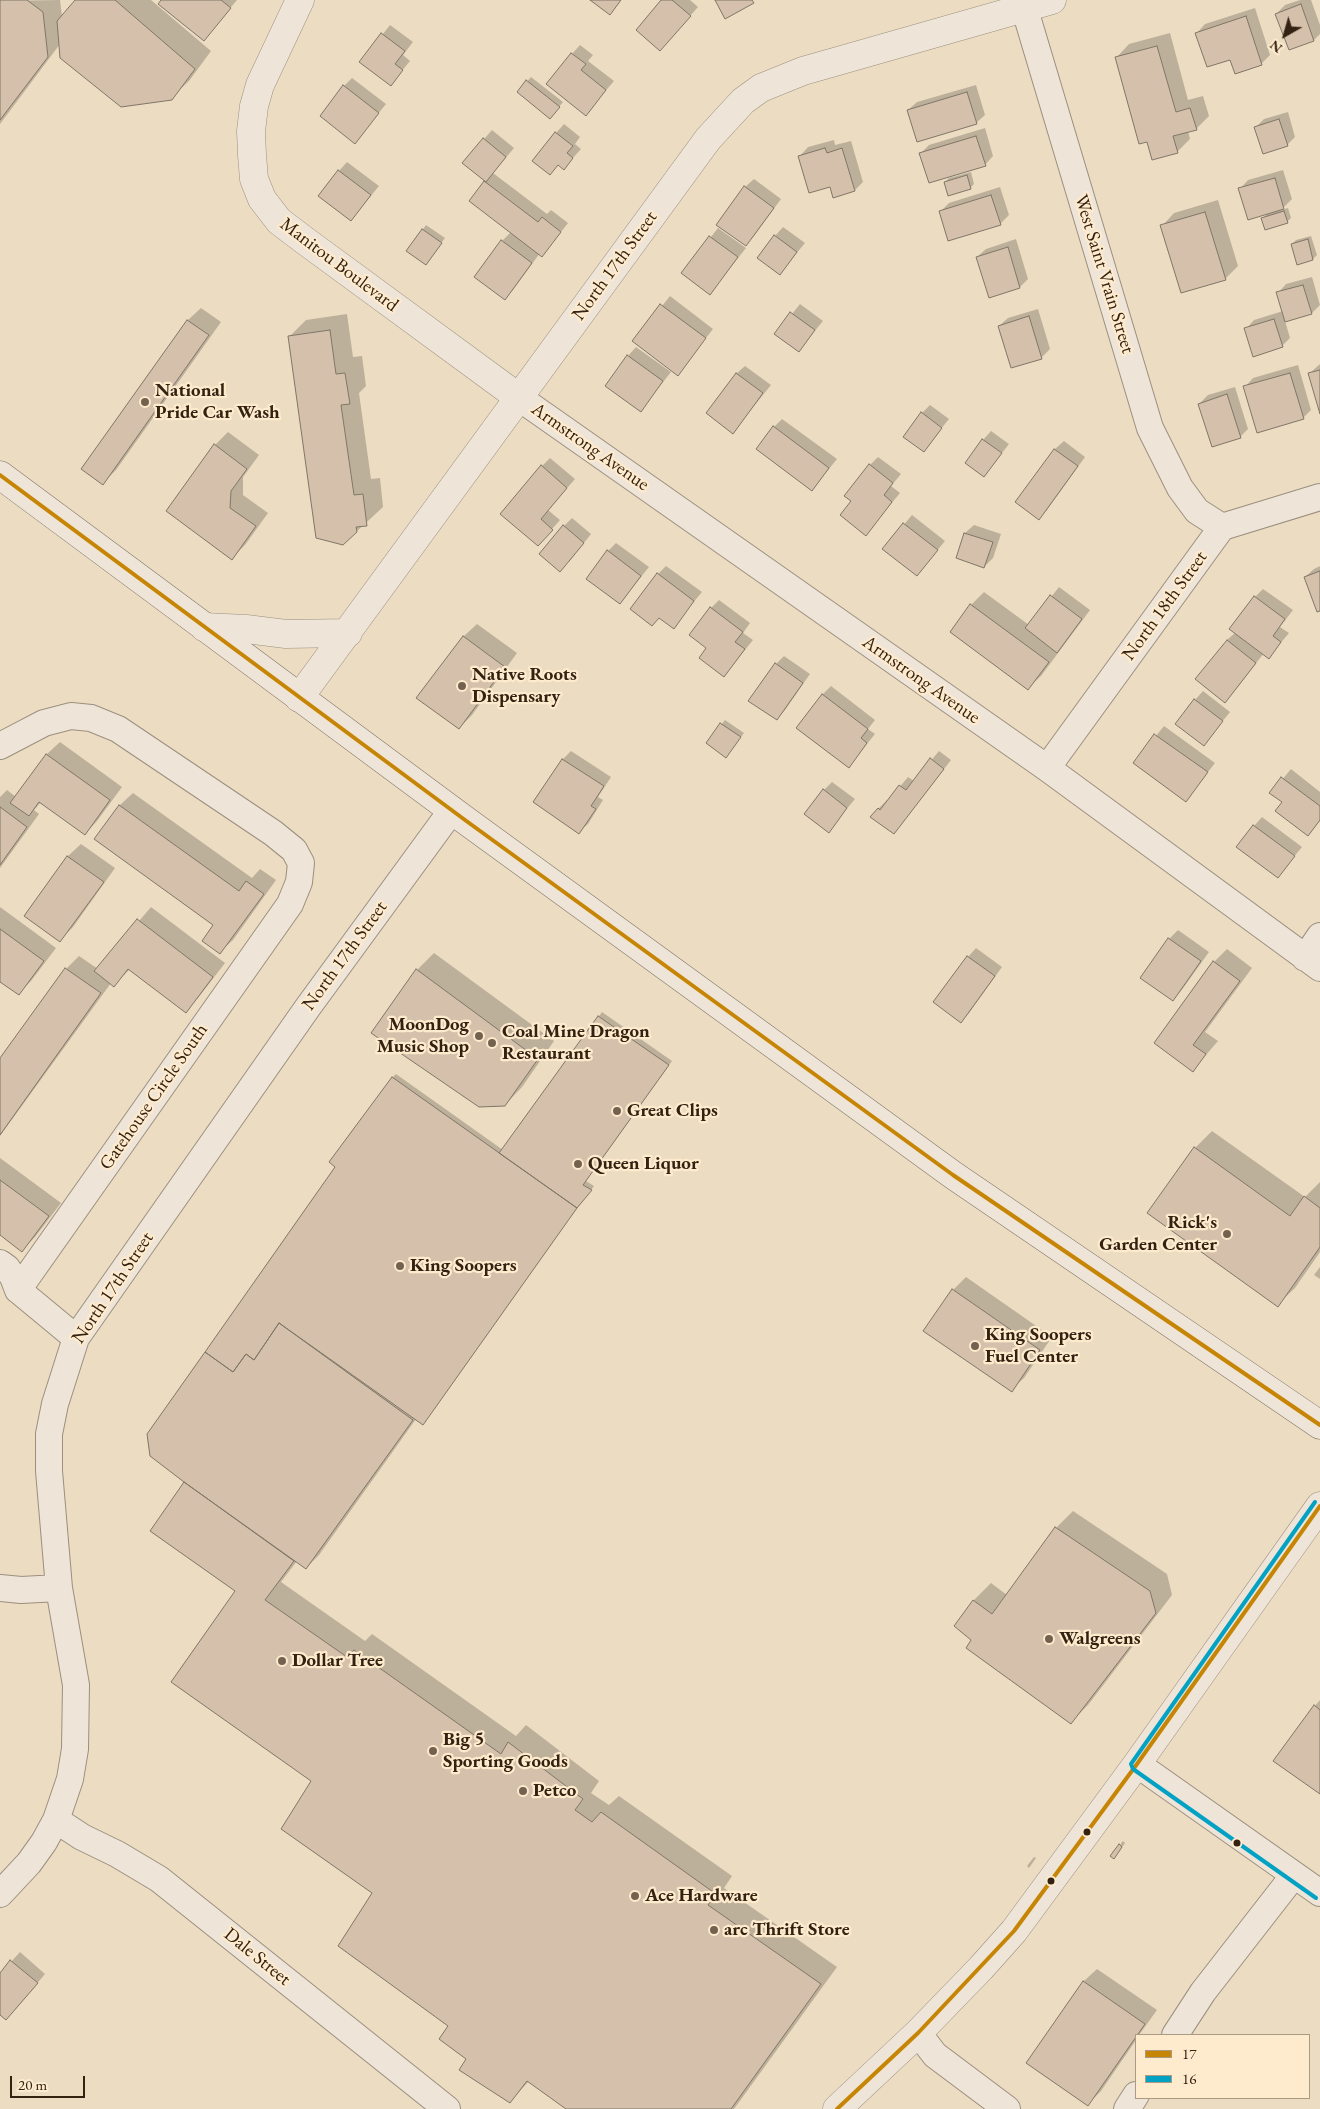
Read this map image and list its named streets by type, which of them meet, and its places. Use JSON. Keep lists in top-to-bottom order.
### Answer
{
  "streets": {
    "street": [
      "Manitou Boulevard",
      "North 17th Street",
      "West Saint Vrain Street",
      "Armstrong Avenue",
      "North 18th Street",
      "Gatehouse Circle South",
      "Dale Street"
    ]
  },
  "crossings": [
    ["Manitou Boulevard", "North 17th Street"],
    ["Manitou Boulevard", "Armstrong Avenue"],
    ["North 17th Street", "West Saint Vrain Street"],
    ["North 17th Street", "Armstrong Avenue"],
    ["North 17th Street", "Dale Street"],
    ["West Saint Vrain Street", "North 18th Street"],
    ["Armstrong Avenue", "North 18th Street"]
  ],
  "places": [
    "National Pride Car Wash",
    "Native Roots Dispensary",
    "MoonDog Music Shop",
    "Coal Mine Dragon Restaurant",
    "Great Clips",
    "Queen Liquor",
    "Rick's Garden Center",
    "King Soopers",
    "King Soopers Fuel Center",
    "Walgreens",
    "Dollar Tree",
    "Big 5 Sporting Goods",
    "Petco",
    "Ace Hardware",
    "arc Thrift Store"
  ],
  "lines": ["transit line 17", "transit line 16"],
  "legend": ["17", "16"],
  "scale_bar": "20 m",
  "north": "bottom left"
}
